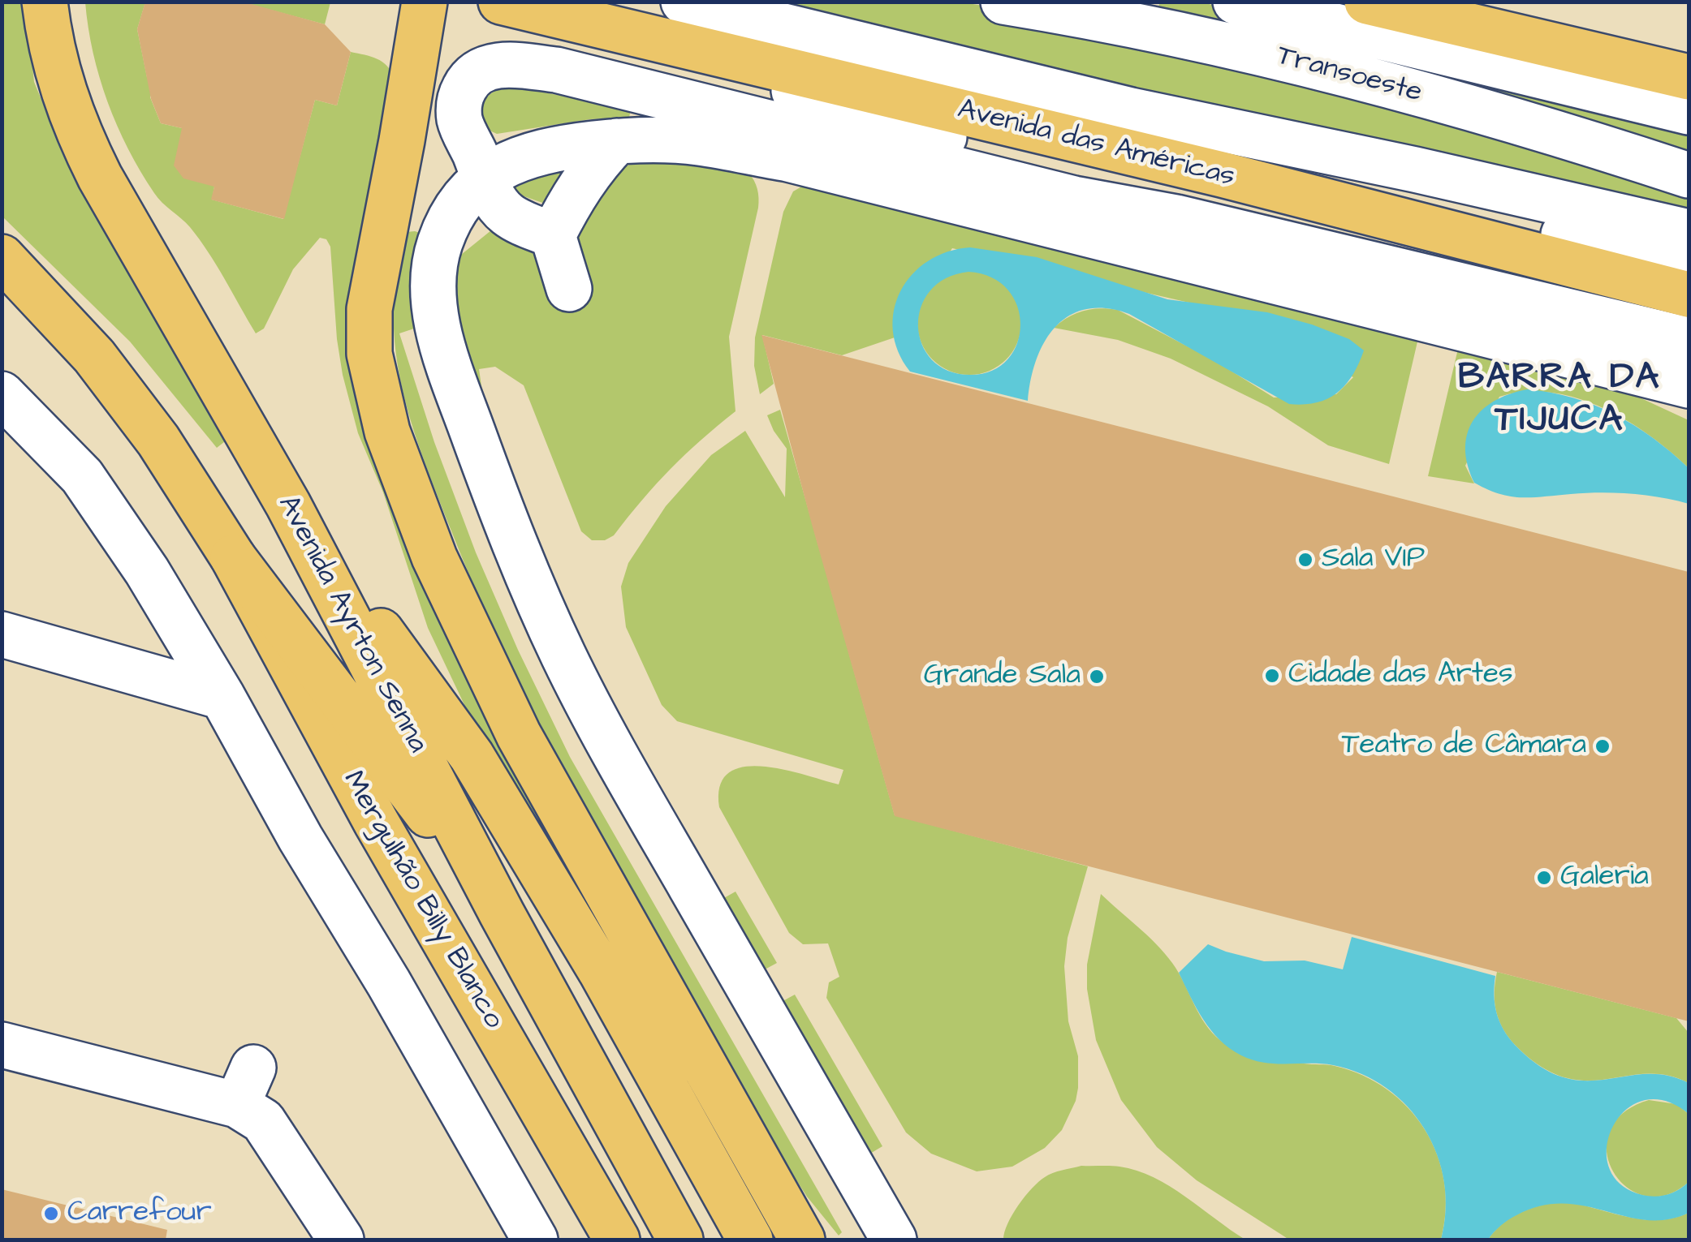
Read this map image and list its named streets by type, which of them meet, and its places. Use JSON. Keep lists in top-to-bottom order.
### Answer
{
  "streets": {
    "main road": ["Avenida das Américas", "Avenida Ayrton Senna", "Mergulhão Billy Blanco"],
    "lane": ["Transoeste"]
  },
  "districts": ["BARRA DA TIJUCA"],
  "places": [
    "Sala VIP",
    "Cidade das Artes",
    "Grande Sala",
    "Teatro de Câmara",
    "Galeria",
    "Carrefour"
  ]
}
